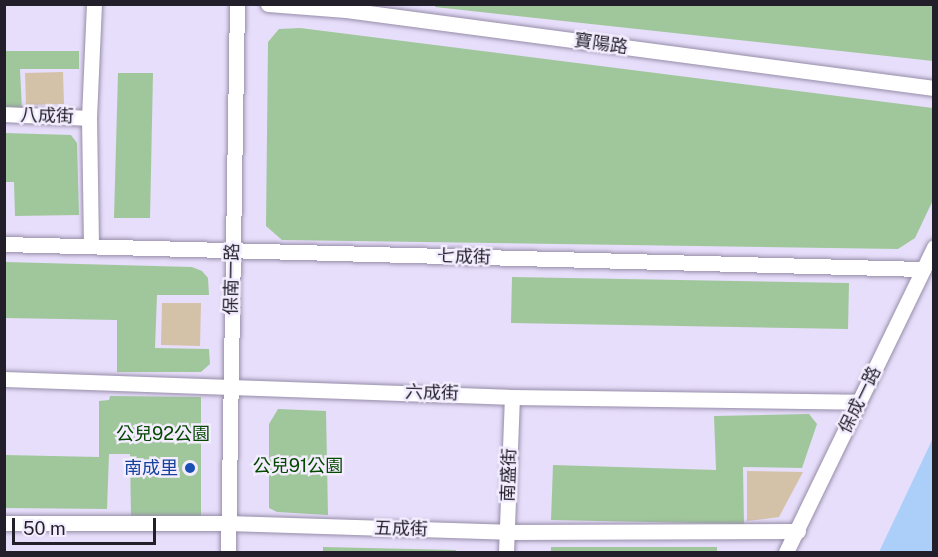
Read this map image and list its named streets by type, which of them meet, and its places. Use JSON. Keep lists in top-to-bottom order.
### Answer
{
  "streets": {
    "street": [
      "寶陽路",
      "八成街",
      "七成街",
      "保南一路",
      "六成街",
      "保成一路",
      "南盛街",
      "五成街"
    ]
  },
  "crossings": [
    ["七成街", "保南一路"],
    ["七成街", "保成一路"],
    ["保南一路", "六成街"],
    ["保南一路", "五成街"],
    ["六成街", "保成一路"],
    ["六成街", "南盛街"],
    ["保成一路", "五成街"],
    ["南盛街", "五成街"]
  ],
  "parks": ["公兒92公園", "公兒91公園"],
  "places": ["南成里"],
  "scale_bar": "50 m"
}
